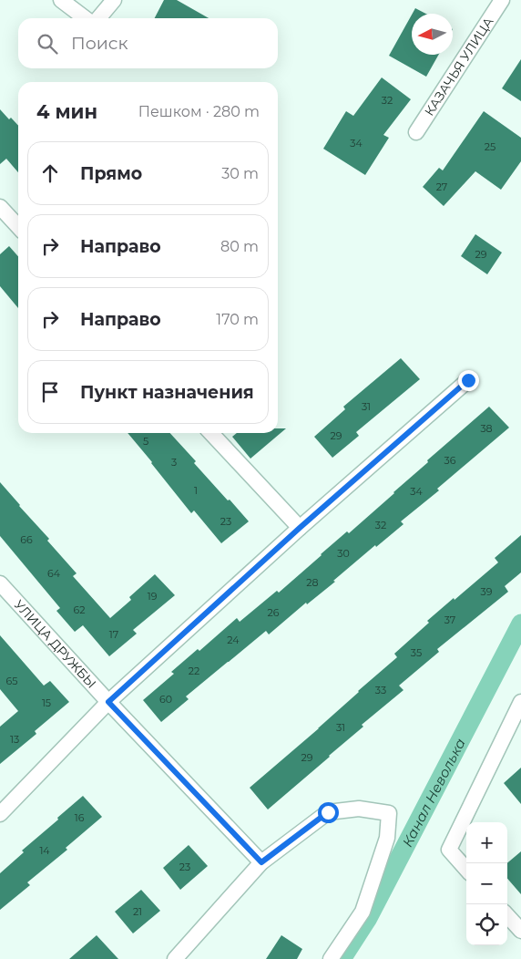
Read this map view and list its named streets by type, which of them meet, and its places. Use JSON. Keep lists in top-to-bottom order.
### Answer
{
  "streets": {
    "street": ["КАЗАЧЬЯ УЛИЦА", "УЛИЦА ДРУЖБЫ"]
  },
  "water": ["Канал Неволька"],
  "house_numbers": [
    "32",
    "34",
    "25",
    "27",
    "29",
    "31",
    "38",
    "29",
    "5",
    "36",
    "3",
    "1",
    "34",
    "23",
    "32",
    "66",
    "30",
    "64",
    "28",
    "39",
    "19",
    "62",
    "26",
    "37",
    "17",
    "24",
    "35",
    "22",
    "65",
    "33",
    "60",
    "15",
    "31",
    "13",
    "29",
    "16",
    "14",
    "23",
    "21"
  ],
  "north": "left",
  "page": {
    "search": "Поиск",
    "heading": ["4 мин", "Пешком · 280 m"],
    "list": [
      ["Прямо", "30 m"],
      ["Направо", "80 m"],
      ["Направо", "170 m"],
      "Пункт назначения"
    ],
    "map_buttons": ["+", "−"]
  }
}
